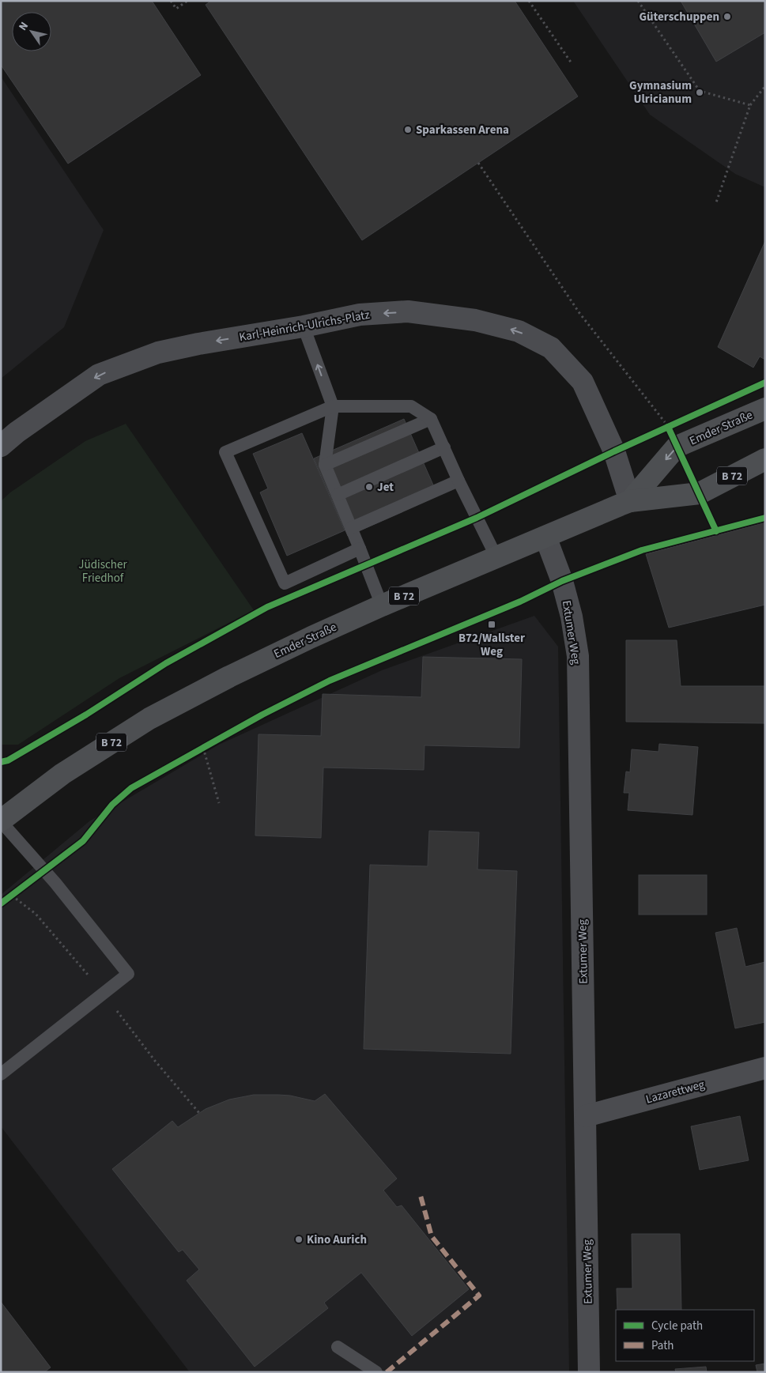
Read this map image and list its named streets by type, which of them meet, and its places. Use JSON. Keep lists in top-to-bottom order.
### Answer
{
  "streets": {
    "main road": ["Emder Straße", "B 72"],
    "street": ["Karl-Heinrich-Ulrichs-Platz", "Extumer Weg", "Lazarettweg"]
  },
  "crossings": [
    ["Karl-Heinrich-Ulrichs-Platz", "Emder Straße"],
    ["Emder Straße", "Extumer Weg"],
    ["Extumer Weg", "Lazarettweg"]
  ],
  "one_way": ["Karl-Heinrich-Ulrichs-Platz"],
  "parks": ["Jüdischer Friedhof"],
  "places": {
    "other": [
      "Güterschuppen",
      "Gymnasium Ulricianum",
      "Sparkassen Arena",
      "Jet",
      "Kino Aurich"
    ],
    "transit": ["B72/Wallster Weg"]
  },
  "legend": ["Cycle path", "Path"],
  "north": "top left"
}
